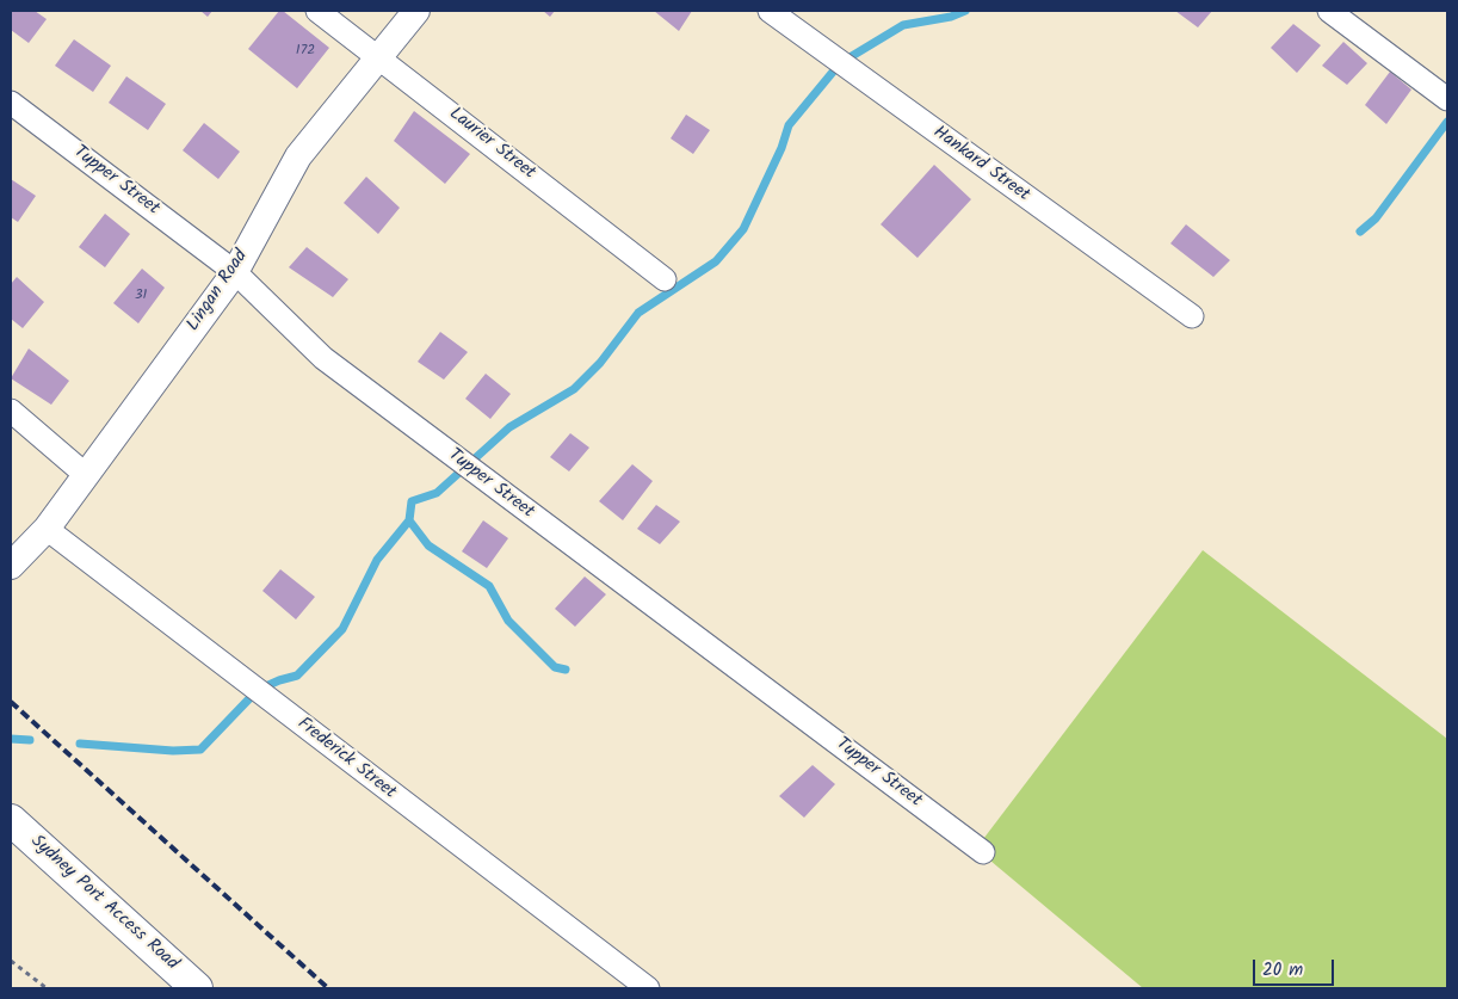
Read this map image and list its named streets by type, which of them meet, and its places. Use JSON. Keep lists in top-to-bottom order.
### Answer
{
  "streets": {
    "main road": ["Sydney Port Access Road"],
    "street": [
      "Laurier Street",
      "Hankard Street",
      "Tupper Street",
      "Lingan Road",
      "Frederick Street"
    ]
  },
  "crossings": [
    ["Laurier Street", "Lingan Road"],
    ["Tupper Street", "Lingan Road"],
    ["Lingan Road", "Frederick Street"]
  ],
  "house_numbers": ["172", "31"],
  "scale_bar": "20 m"
}
